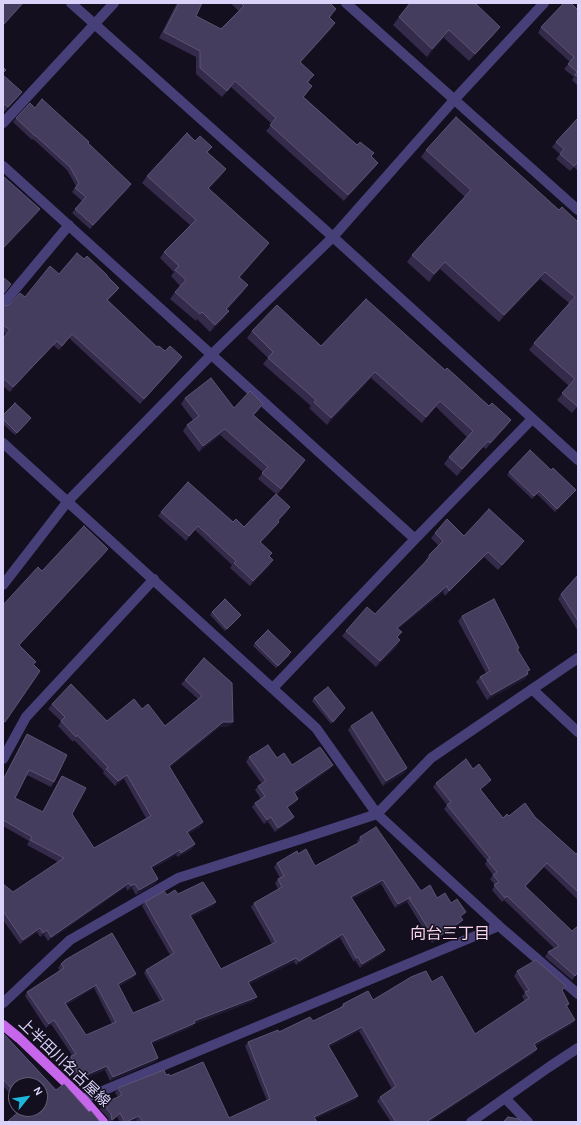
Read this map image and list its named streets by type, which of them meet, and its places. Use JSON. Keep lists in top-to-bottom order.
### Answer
{
  "streets": {
    "main road": ["上半田川名古屋線"]
  },
  "districts": ["向台三丁目"],
  "north": "top right"
}
